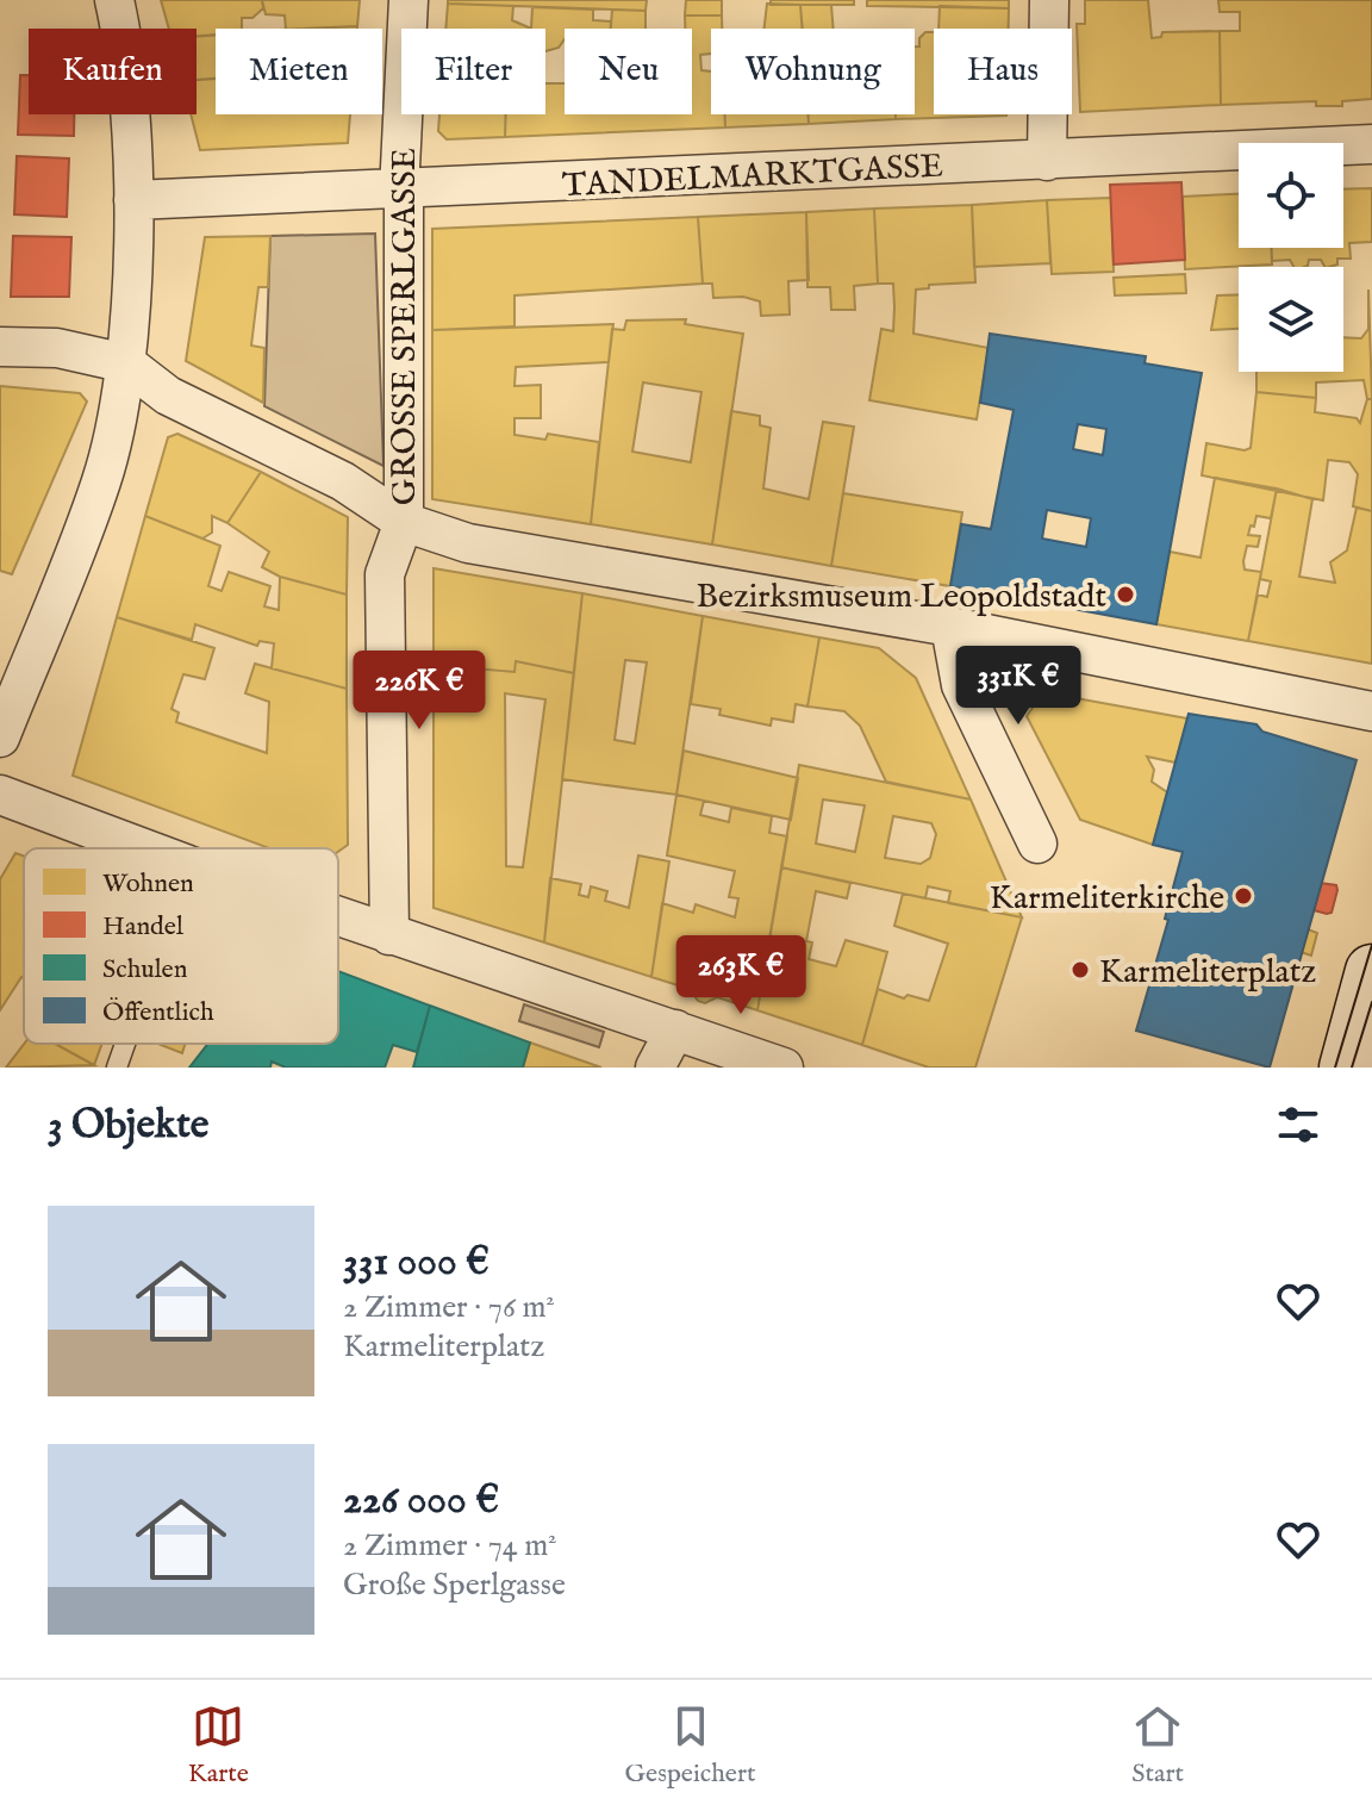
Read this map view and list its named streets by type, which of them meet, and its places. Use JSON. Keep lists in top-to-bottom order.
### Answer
{
  "streets": {
    "street": ["TANDELMARKTGASSE", "GROSSE SPERLGASSE"]
  },
  "crossings": [
    ["TANDELMARKTGASSE", "GROSSE SPERLGASSE"]
  ],
  "places": ["Bezirksmuseum Leopoldstadt", "Karmeliterkirche", "Karmeliterplatz"],
  "legend": [
    "Wohnen",
    "Handel",
    "Schulen",
    "Öffentlich"
  ],
  "page": {
    "chip": [
      "Kaufen",
      "Mieten",
      "Filter",
      "Neu",
      "Wohnung",
      "Haus"
    ],
    "price": ["331K €", "226K €", "263K €"],
    "heading": "3 Objekte",
    "list": [
      {
        "name": "331 000 €",
        "note": "2 Zimmer · 76 m² · Karmeliterplatz"
      },
      {
        "name": "226 000 €",
        "note": "2 Zimmer · 74 m² · Große Sperlgasse"
      }
    ],
    "tabs": ["Karte", "Gespeichert", "Start"]
  }
}
